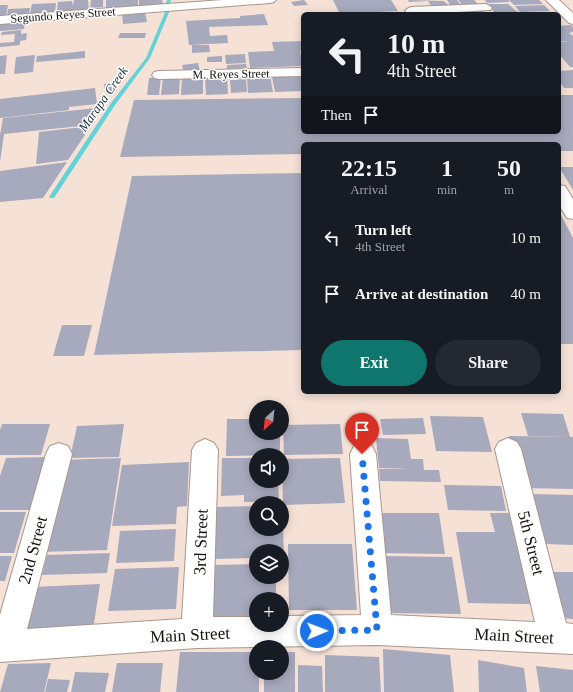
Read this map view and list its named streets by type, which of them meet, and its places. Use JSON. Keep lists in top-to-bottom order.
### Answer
{
  "streets": {
    "street": [
      "Segundo Reyes Street",
      "M. Reyes Street",
      "3rd Street",
      "5th Street",
      "2nd Street",
      "Main Street"
    ]
  },
  "crossings": [
    ["3rd Street", "Main Street"],
    ["5th Street", "Main Street"],
    ["2nd Street", "Main Street"]
  ],
  "water": ["Marapa Creek"],
  "north": "bottom left",
  "page": {
    "turn": ["10 m", "4th Street"],
    "then": "Then",
    "eta": [
      "22:15",
      "Arrival",
      "1",
      "min",
      "50",
      "m"
    ],
    "list": [
      {
        "name": "Turn left",
        "note": "4th Street",
        "value": "10 m"
      },
      {
        "name": "Arrive at destination",
        "value": "40 m"
      }
    ],
    "buttons": ["Exit", "Share"],
    "map_buttons": ["+", "−"]
  }
}
